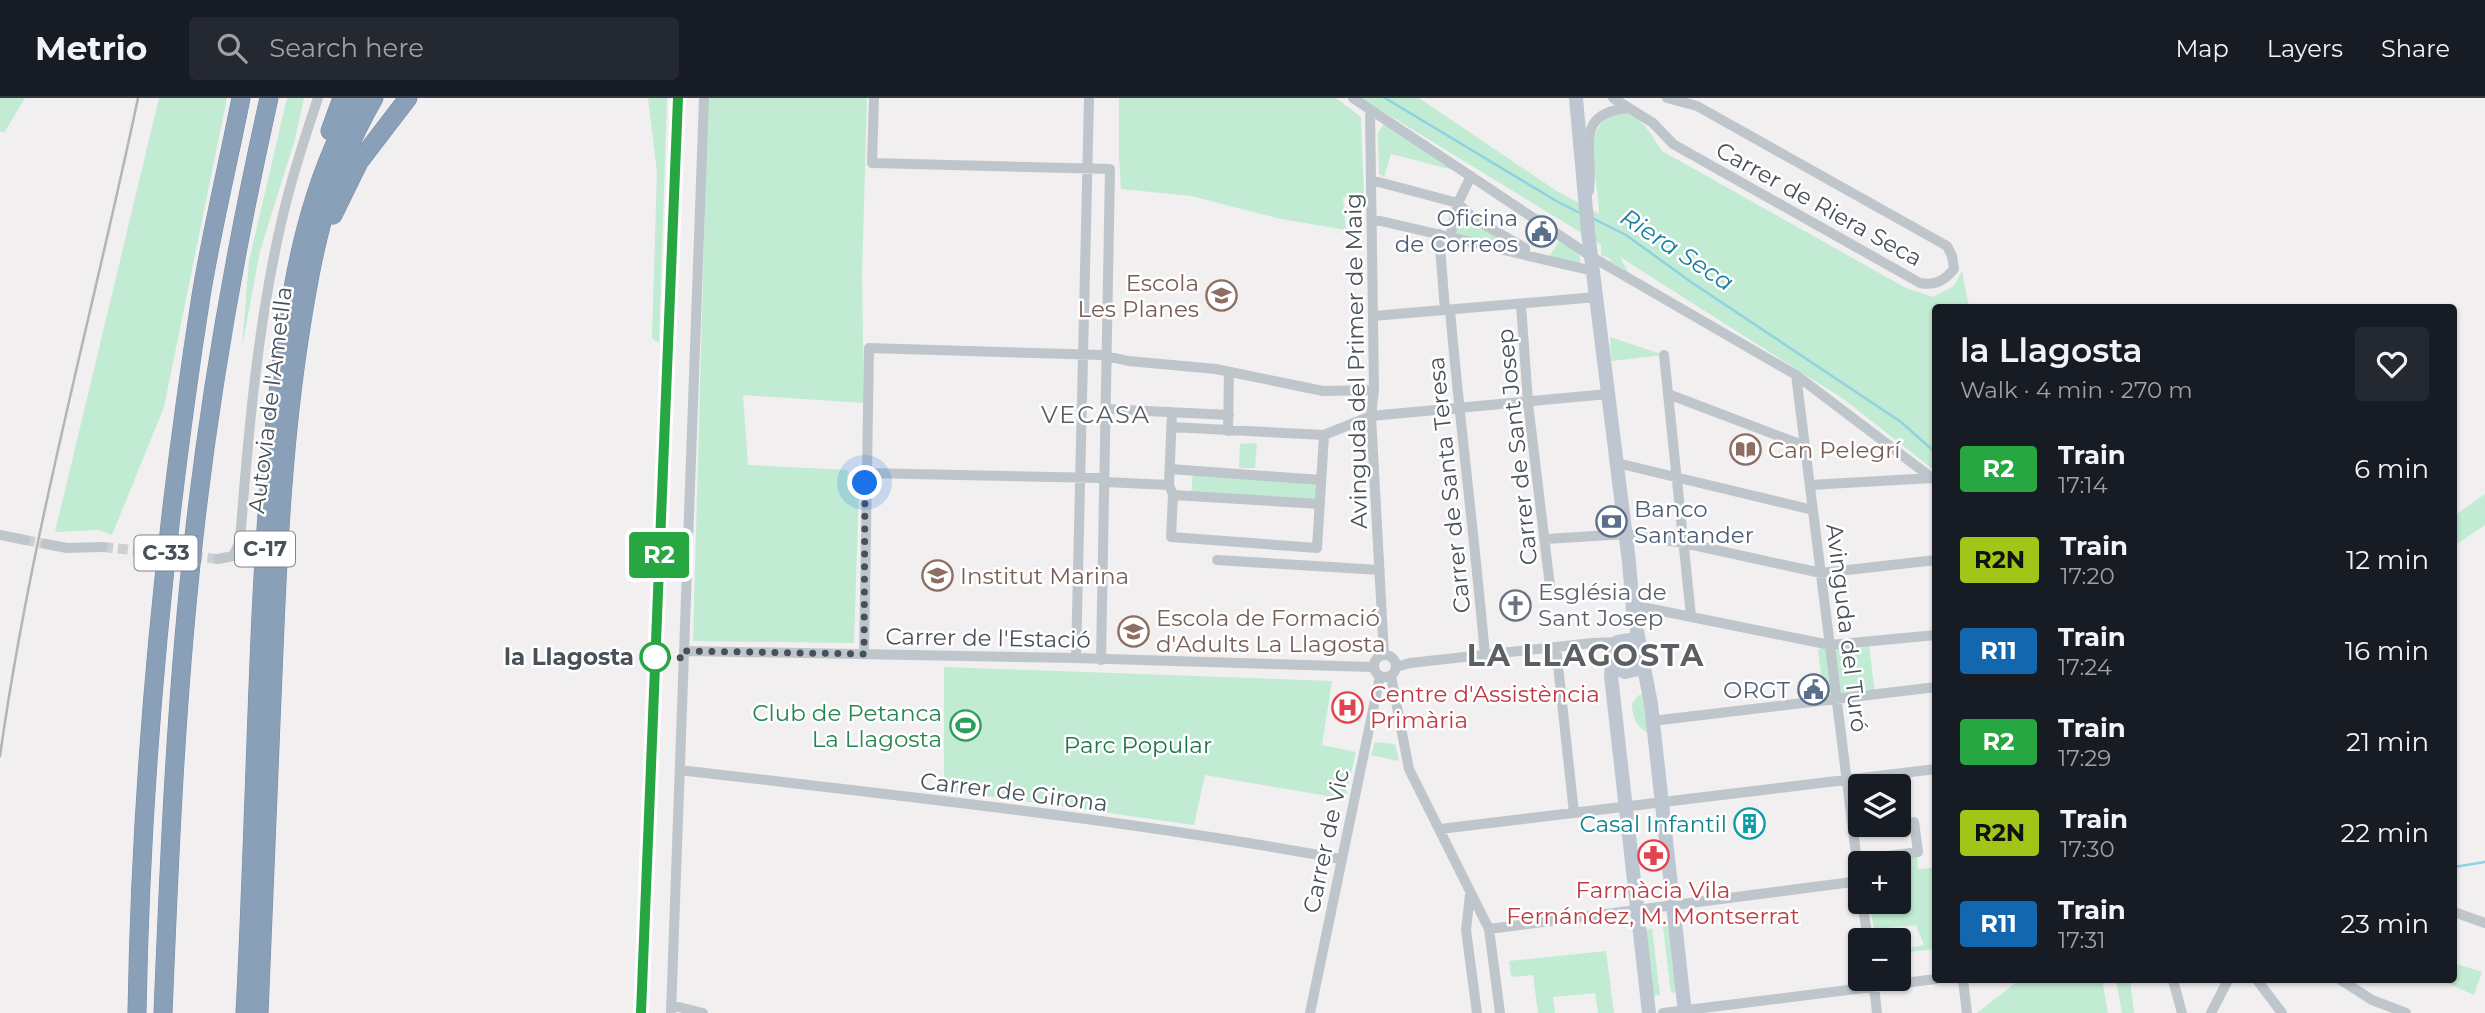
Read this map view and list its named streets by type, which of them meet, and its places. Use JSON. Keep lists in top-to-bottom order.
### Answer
{
  "streets": {
    "highway": ["Autovia de l'Ametlla", "C-17", "C-33"],
    "street": [
      "Carrer de Riera Seca",
      "Avinguda del Primer de Maig",
      "Carrer de Sant Josep",
      "Carrer de Santa Teresa",
      "Avinguda del Turó",
      "Carrer de l'Estació",
      "Carrer de Girona",
      "Carrer de Vic"
    ]
  },
  "crossings": [
    ["Carrer de Girona", "Carrer de Vic"]
  ],
  "districts": ["VECASA", "LA LLAGOSTA"],
  "water": ["Riera Seca"],
  "parks": ["Parc Popular"],
  "places": {
    "public building": ["Oficina de Correos", "ORGT"],
    "school or university": ["Escola Les Planes", "Institut Marina", "Escola de Formació d'Adults La Llagosta"],
    "library": ["Can Pelegrí"],
    "bank": ["Banco Santander"],
    "church": ["Església de Sant Josep"],
    "other": ["la Llagosta"],
    "hospital": ["Centre d'Assistència Primària"],
    "sports": ["Club de Petanca La Llagosta"],
    "building": ["Casal Infantil"],
    "pharmacy": ["Farmàcia Vila Fernández, M. Montserrat"]
  },
  "page": {
    "header": "Metrio",
    "search": "Search here",
    "nav": ["Map", "Layers", "Share"],
    "on_map": "R2",
    "heading": ["la Llagosta", "Walk · 4 min · 270 m"],
    "list": [
      {
        "mark": "R2",
        "name": "Train",
        "note": "17:14",
        "value": "6 min"
      },
      {
        "mark": "R2N",
        "name": "Train",
        "note": "17:20",
        "value": "12 min"
      },
      {
        "mark": "R11",
        "name": "Train",
        "note": "17:24",
        "value": "16 min"
      },
      {
        "mark": "R2",
        "name": "Train",
        "note": "17:29",
        "value": "21 min"
      },
      {
        "mark": "R2N",
        "name": "Train",
        "note": "17:30",
        "value": "22 min"
      },
      {
        "mark": "R11",
        "name": "Train",
        "note": "17:31",
        "value": "23 min"
      }
    ],
    "map_buttons": ["+", "−"]
  }
}
